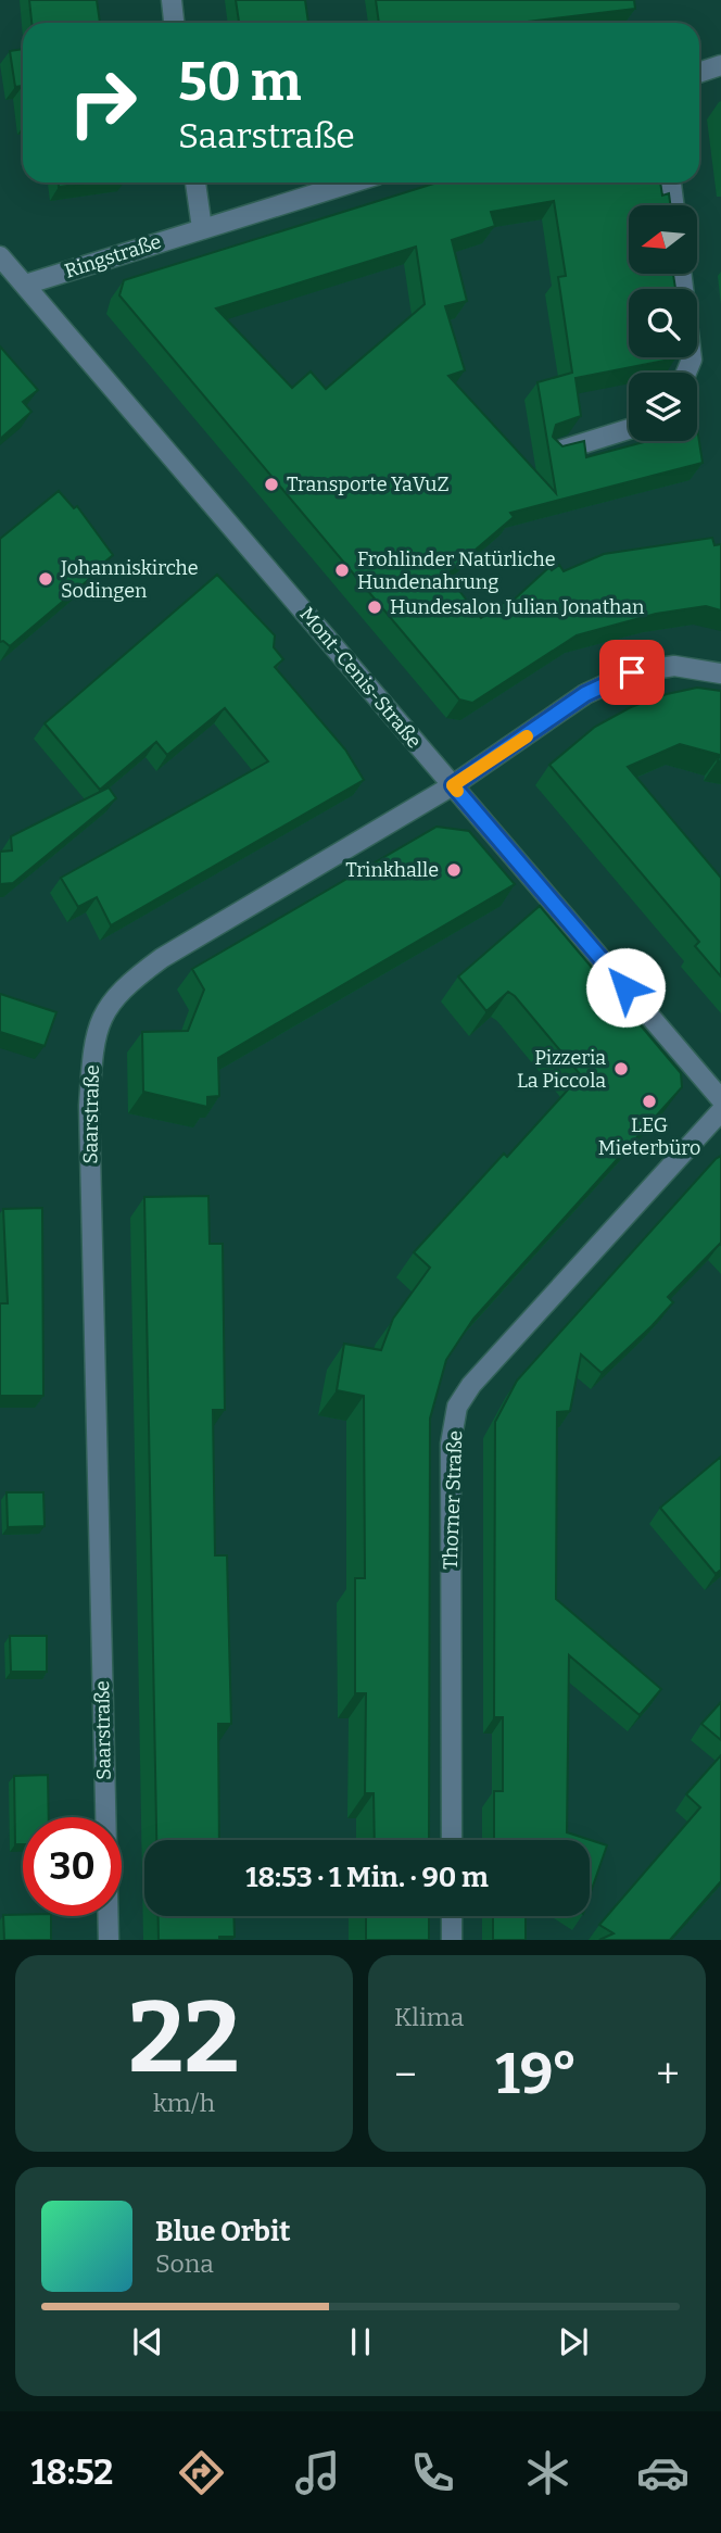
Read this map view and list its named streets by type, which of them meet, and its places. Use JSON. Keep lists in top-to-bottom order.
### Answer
{
  "streets": {
    "street": [
      "Ringstraße",
      "Mont-Cenis-Straße",
      "Saarstraße",
      "Thorner Straße"
    ]
  },
  "crossings": [
    ["Ringstraße", "Mont-Cenis-Straße"],
    ["Mont-Cenis-Straße", "Saarstraße"]
  ],
  "places": [
    "Transporte YaVuZ",
    "Frohlinder Natürliche Hundenahrung",
    "Johanniskirche Sodingen",
    "Hundesalon Julian Jonathan",
    "Trinkhalle",
    "Pizzeria La Piccola",
    "LEG Mieterbüro"
  ],
  "north": "left",
  "page": {
    "turn": ["50 m", "Saarstraße"],
    "limit": "30",
    "trip": "18:53 · 1 Min. · 90 m",
    "tile": [
      ["22", "km/h"],
      "Klima"
    ],
    "heat": ["−", "19°", "+"],
    "song": ["Blue Orbit", "Sona"],
    "tabs": "18:52"
  }
}
